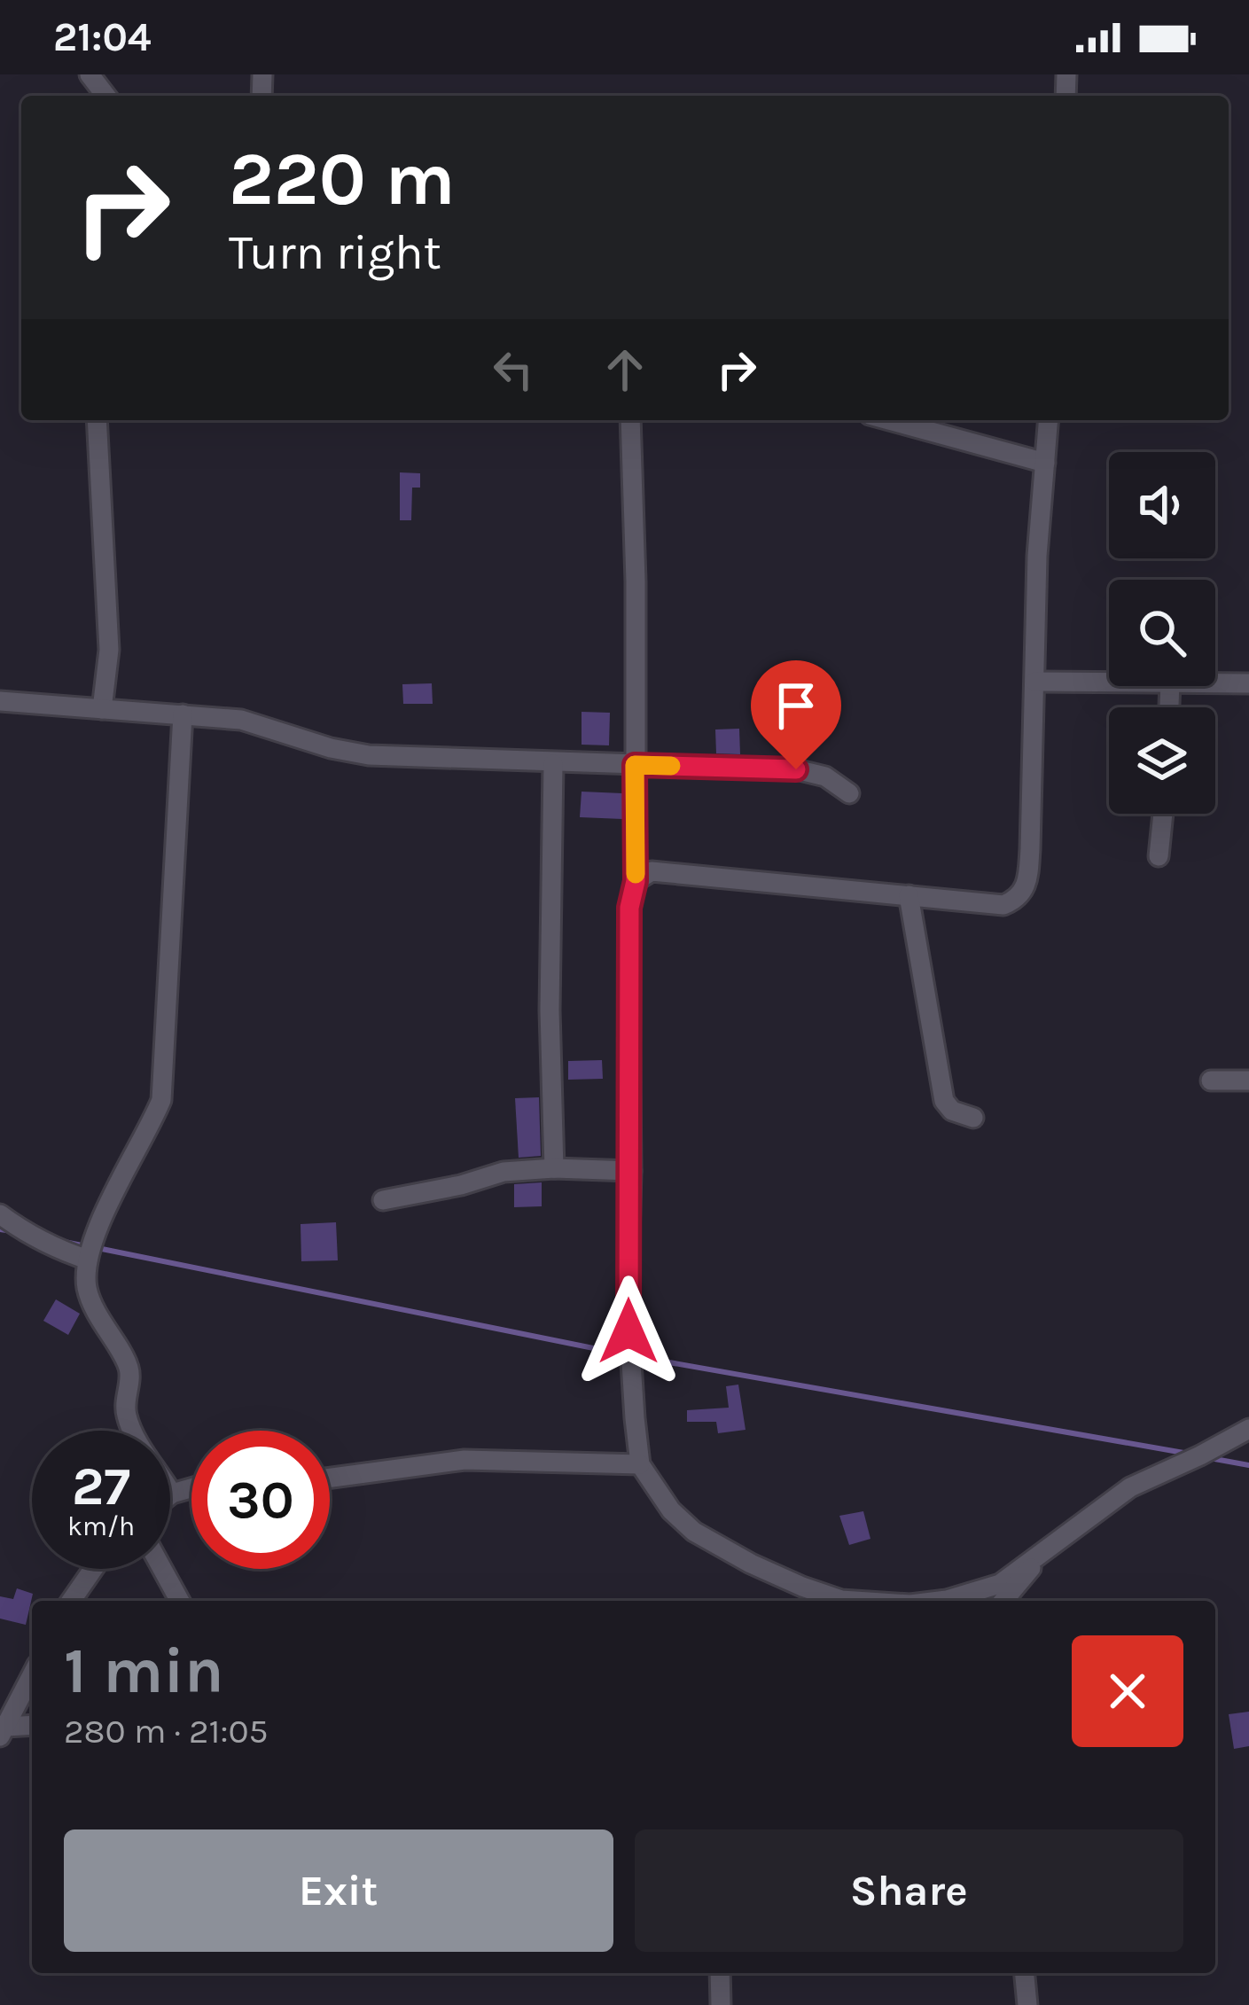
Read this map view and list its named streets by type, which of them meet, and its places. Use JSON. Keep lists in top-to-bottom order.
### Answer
{
  "page": {
    "status": "21:04",
    "turn": ["220 m", "Turn right"],
    "speed": "27 km/h",
    "limit": "30",
    "heading": ["1 min", "280 m · 21:05"],
    "buttons": ["Exit", "Share"]
  }
}
